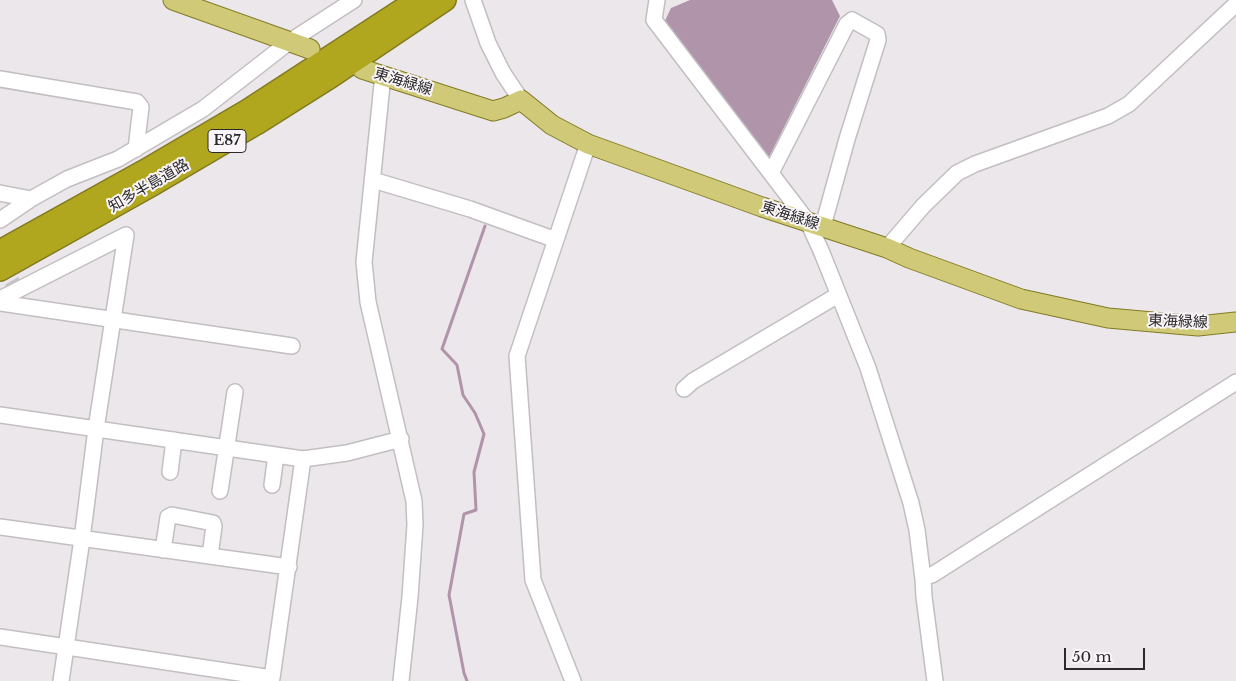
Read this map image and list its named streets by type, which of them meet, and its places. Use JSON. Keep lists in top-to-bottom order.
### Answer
{
  "streets": {
    "highway": ["E87", "知多半島道路"],
    "main road": ["東海緑線"]
  },
  "scale_bar": "50 m"
}
